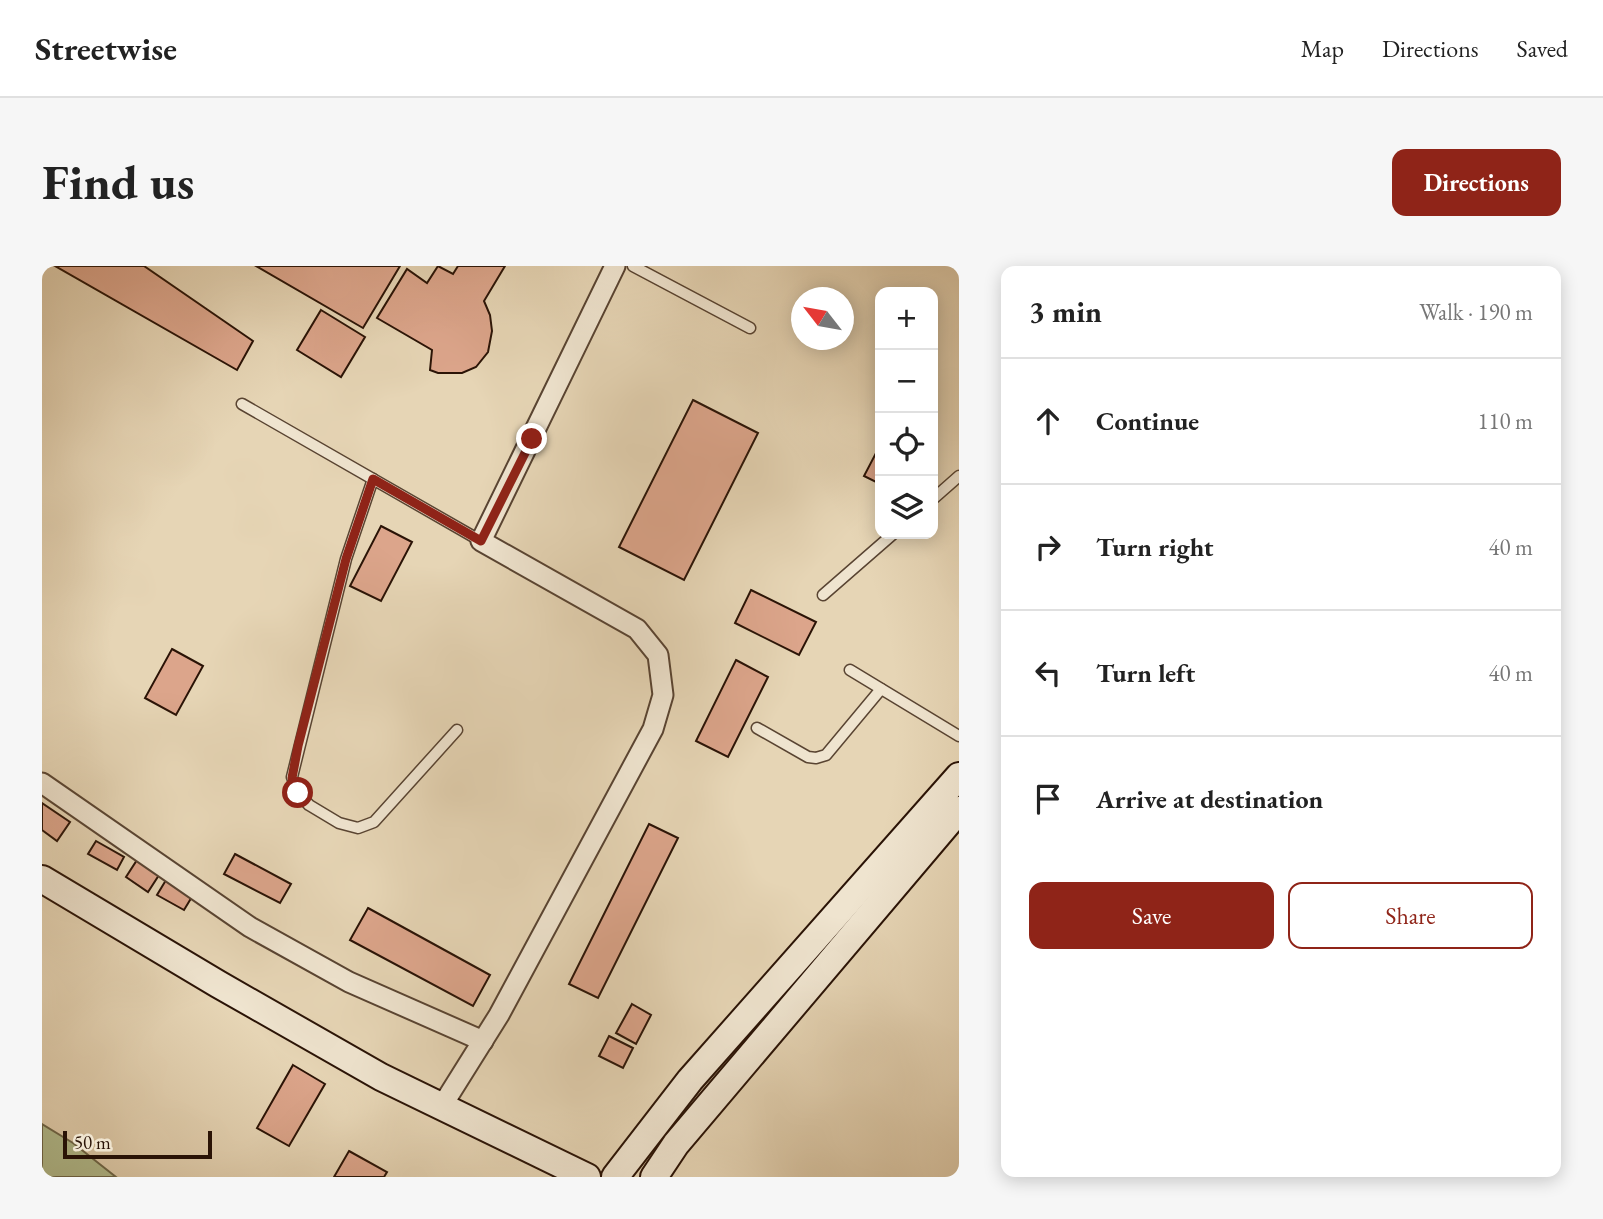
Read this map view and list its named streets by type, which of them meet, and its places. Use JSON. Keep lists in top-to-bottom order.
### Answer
{
  "scale_bar": "50 m",
  "north": "top left",
  "page": {
    "header": "Streetwise",
    "nav": ["Map", "Directions", "Saved"],
    "buttons": [
      "Directions",
      ["Save", "Share"]
    ],
    "title": "Find us",
    "heading": ["3 min", "Walk · 190 m"],
    "map_buttons": ["+", "−"],
    "list": [
      ["Continue", "110 m"],
      ["Turn right", "40 m"],
      ["Turn left", "40 m"],
      "Arrive at destination"
    ],
    "scale": "50 m"
  }
}
